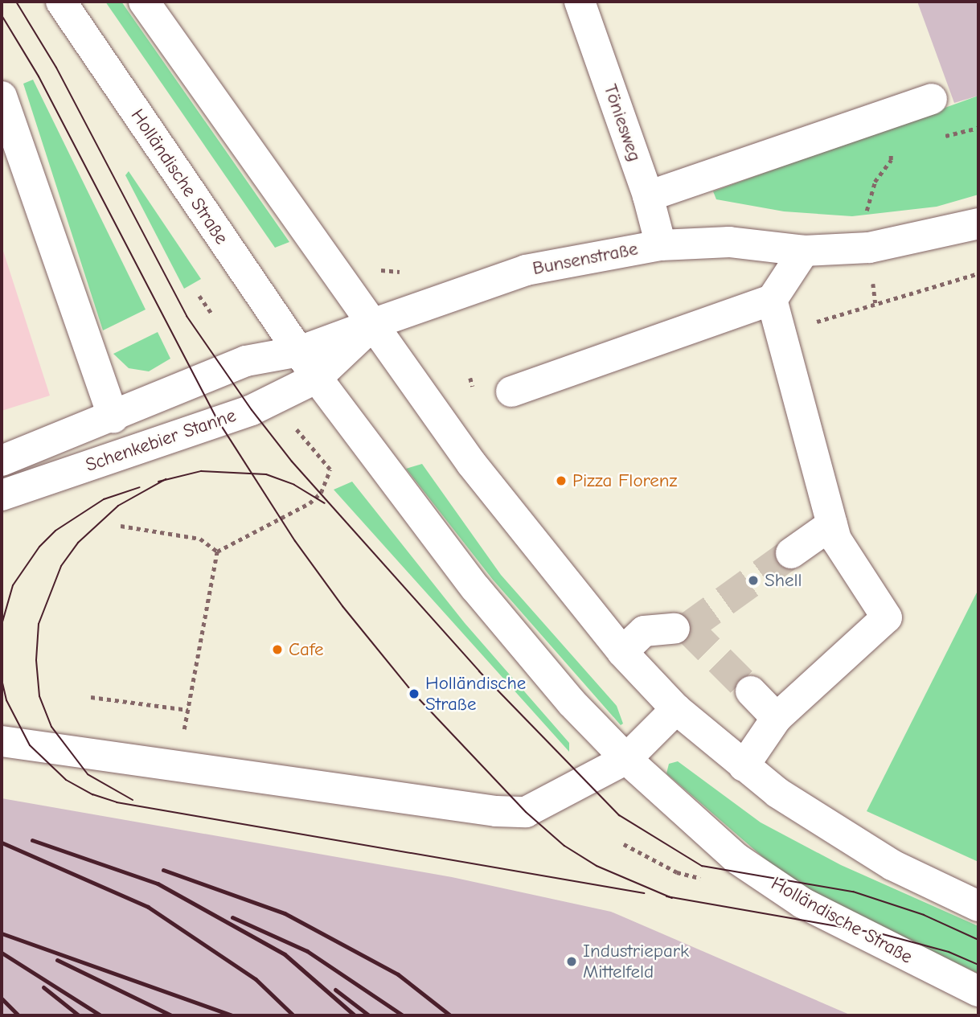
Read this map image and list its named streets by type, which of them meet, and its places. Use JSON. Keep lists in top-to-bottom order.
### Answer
{
  "streets": {
    "main road": [
      "Töniesweg",
      "Holländische Straße",
      "Bunsenstraße",
      "Schenkebier Stanne"
    ]
  },
  "crossings": [
    ["Töniesweg", "Bunsenstraße"],
    ["Holländische Straße", "Schenkebier Stanne"]
  ],
  "places": [
    "Pizza Florenz",
    "Shell",
    "Cafe",
    "Holländische Straße",
    "Industriepark Mittelfeld"
  ]
}
